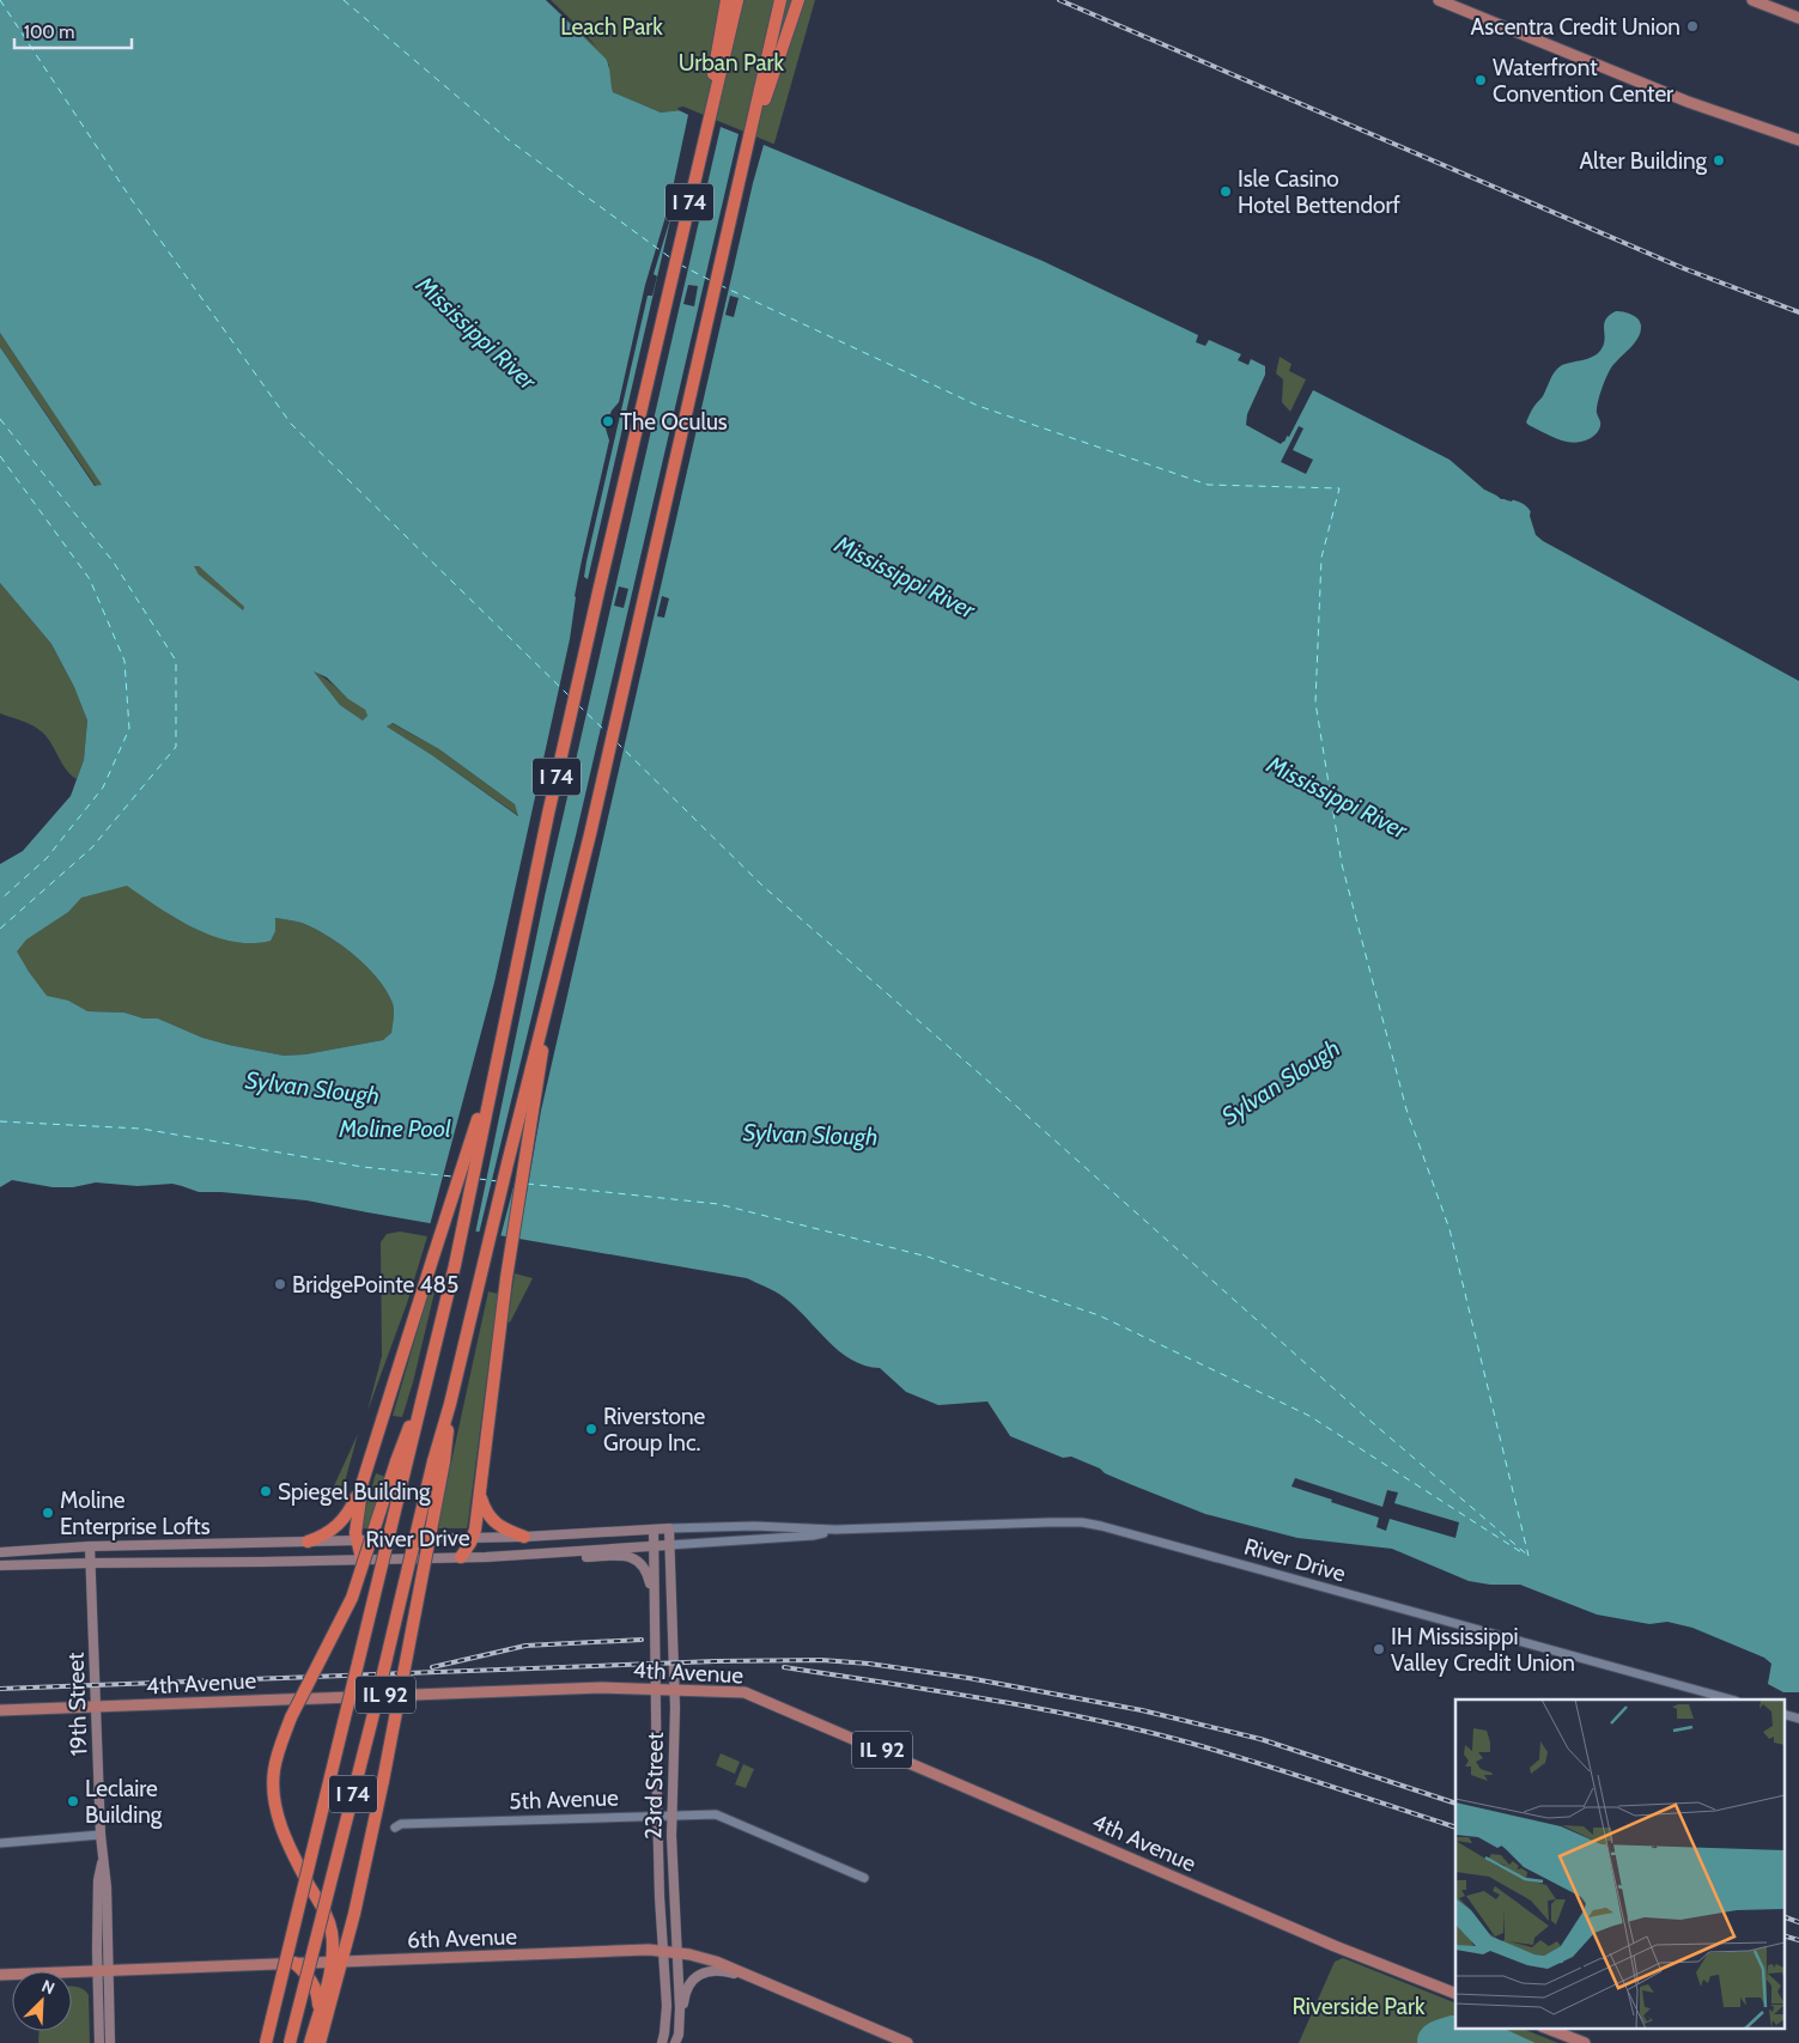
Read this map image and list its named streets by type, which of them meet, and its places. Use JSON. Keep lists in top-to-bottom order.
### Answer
{
  "streets": {
    "highway": ["I 74"],
    "main road": [
      "River Drive",
      "4th Avenue",
      "IL 92",
      "19th Street",
      "23rd Street",
      "6th Avenue"
    ],
    "street": ["5th Avenue"]
  },
  "crossings": [
    ["River Drive", "19th Street"],
    ["River Drive", "23rd Street"],
    ["4th Avenue", "19th Street"],
    ["4th Avenue", "23rd Street"],
    ["19th Street", "6th Avenue"],
    ["23rd Street", "5th Avenue"],
    ["23rd Street", "6th Avenue"]
  ],
  "water": ["Mississippi River", "Sylvan Slough", "Moline Pool"],
  "parks": ["Leach Park", "Urban Park", "Riverside Park"],
  "places": [
    "Ascentra Credit Union",
    "Waterfront Convention Center",
    "Alter Building",
    "Isle Casino Hotel Bettendorf",
    "The Oculus",
    "BridgePointe 485",
    "Riverstone Group Inc.",
    "Spiegel Building",
    "Moline Enterprise Lofts",
    "IH Mississippi Valley Credit Union",
    "Leclaire Building"
  ],
  "scale_bar": "100 m",
  "north": "top right"
}
